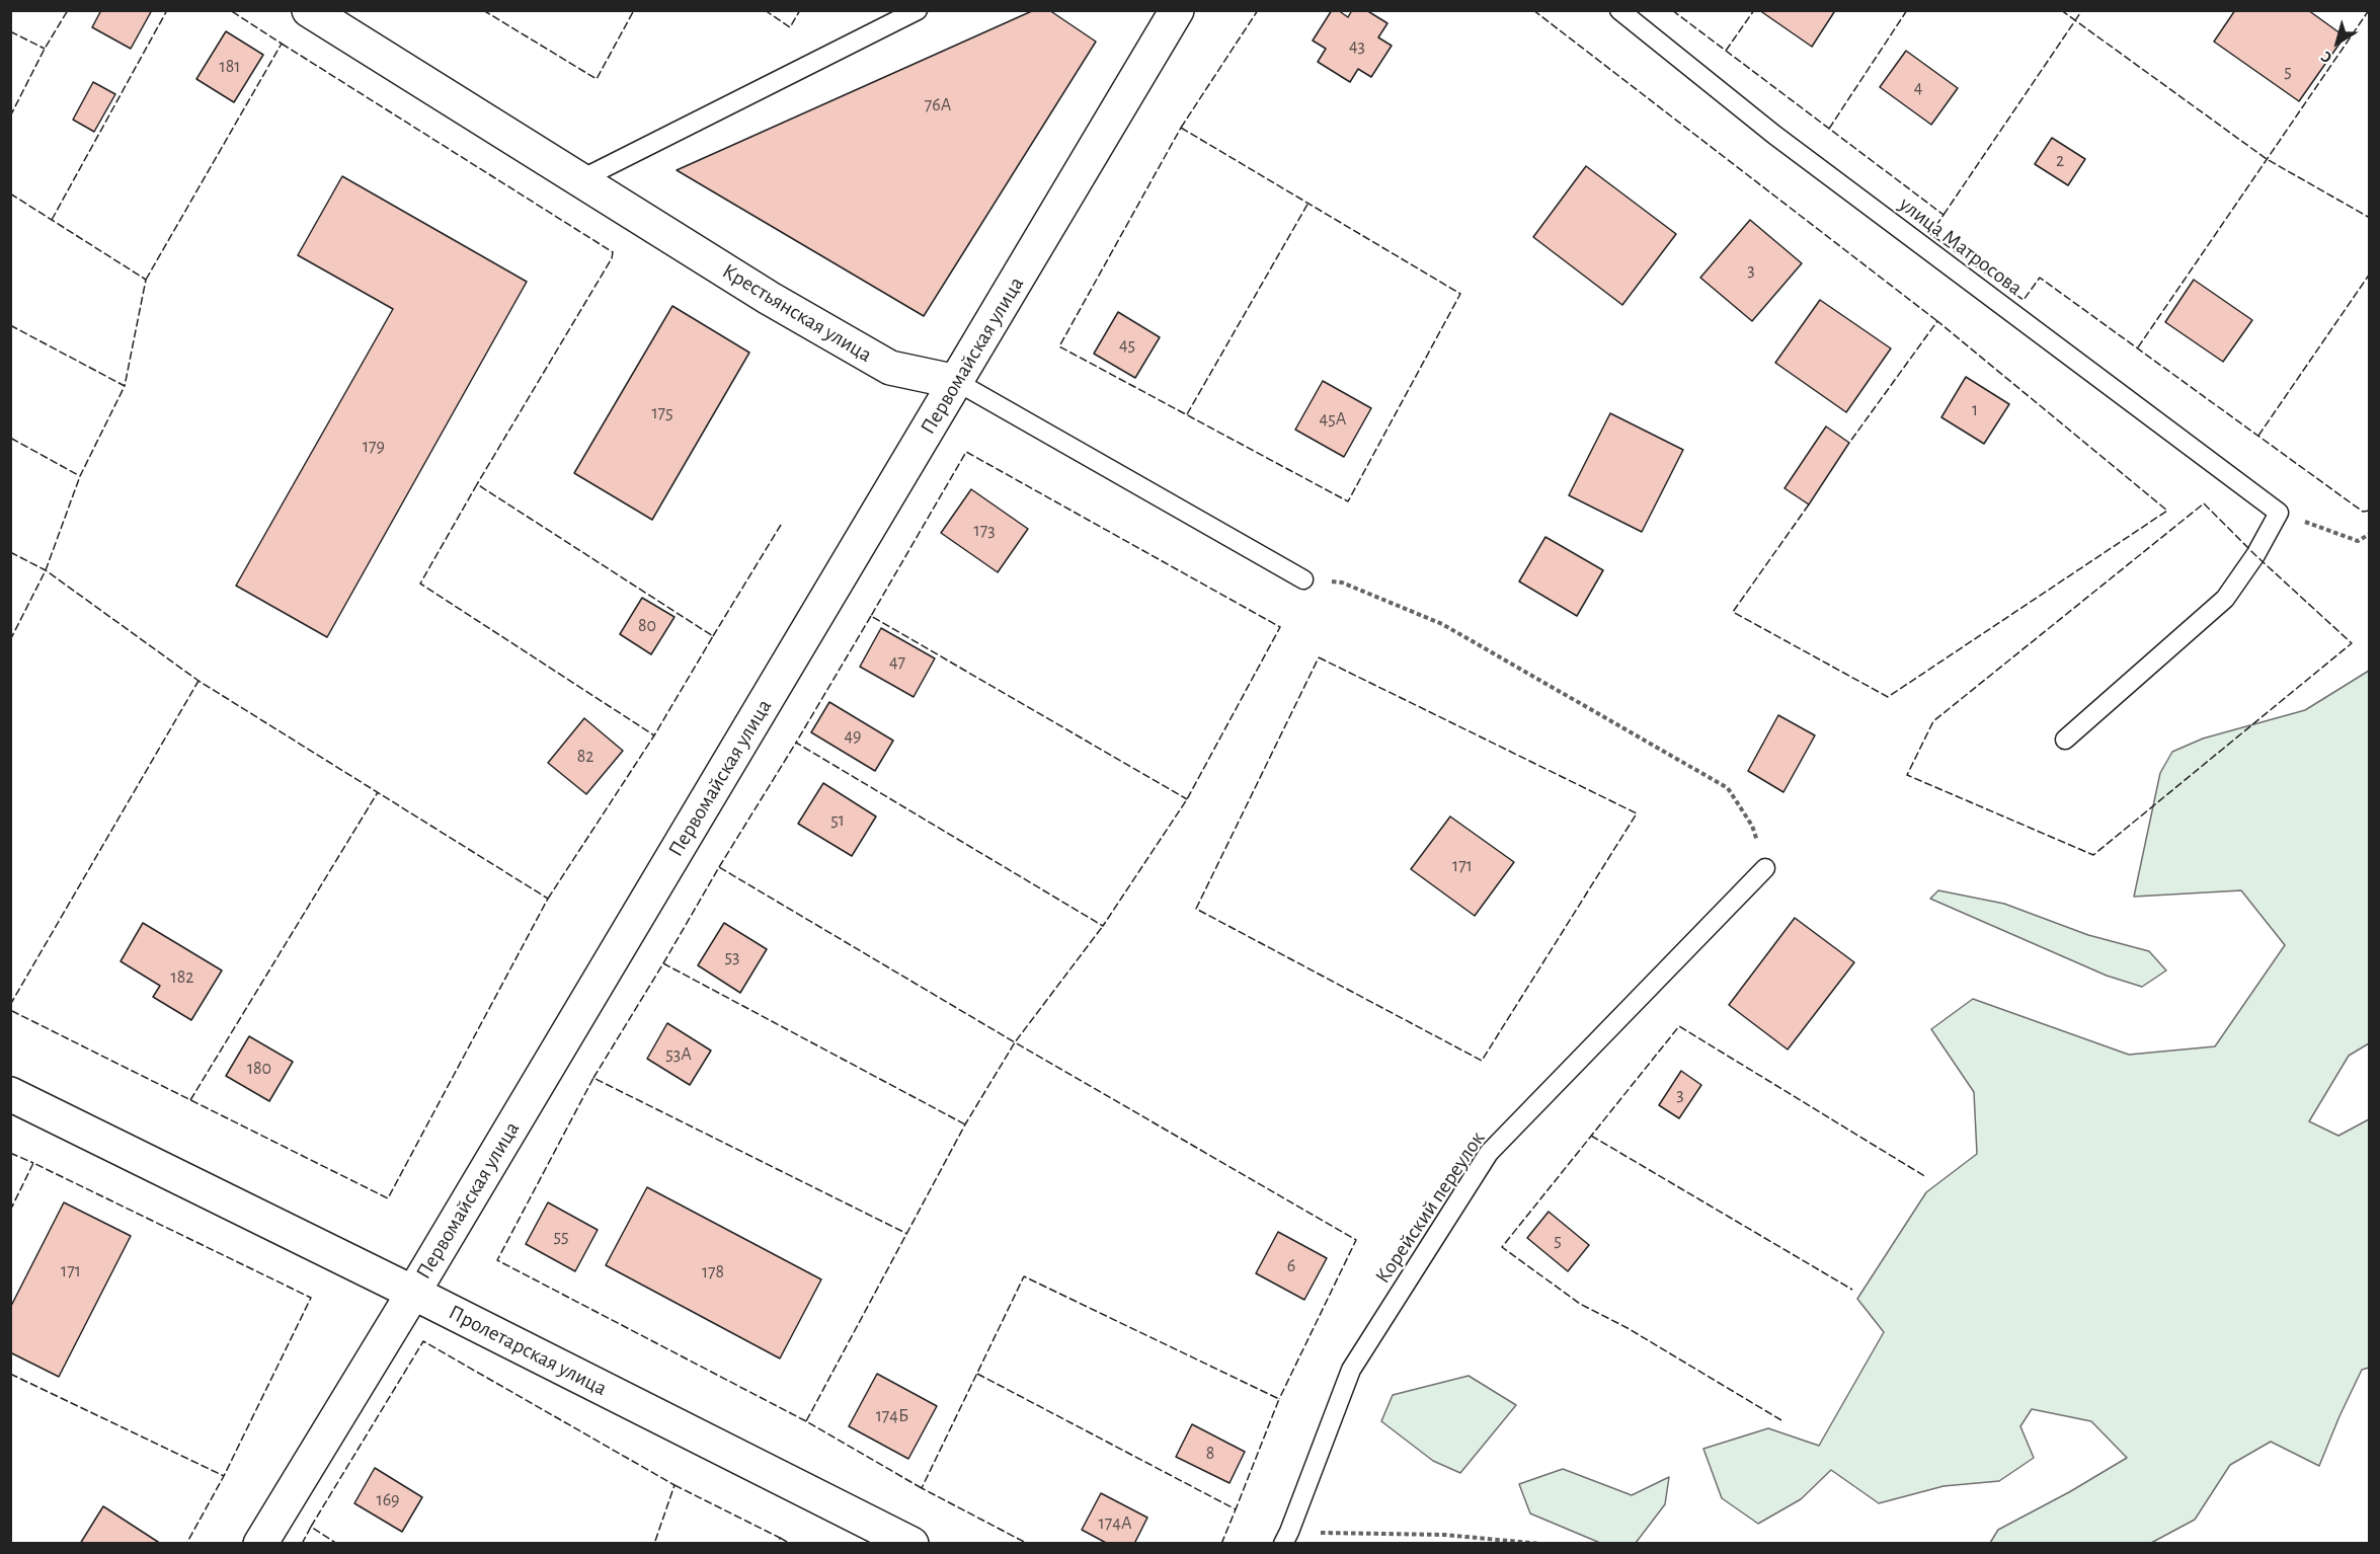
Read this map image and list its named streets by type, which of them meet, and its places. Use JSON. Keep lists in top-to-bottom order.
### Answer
{
  "streets": {
    "street": ["Крестьянская улица", "Первомайская улица", "Пролетарская улица"],
    "lane": ["улица Матросова", "Корейский переулок"]
  },
  "crossings": [
    ["Крестьянская улица", "Первомайская улица"],
    ["Первомайская улица", "Пролетарская улица"]
  ],
  "house_numbers": [
    "43",
    "181",
    "5",
    "4",
    "76А",
    "2",
    "3",
    "45",
    "1",
    "175",
    "45А",
    "179",
    "173",
    "80",
    "47",
    "49",
    "82",
    "51",
    "171",
    "53",
    "182",
    "53А",
    "180",
    "3",
    "55",
    "5",
    "6",
    "171",
    "178",
    "174Б",
    "8",
    "169",
    "174А"
  ],
  "north": "bottom left"
}
